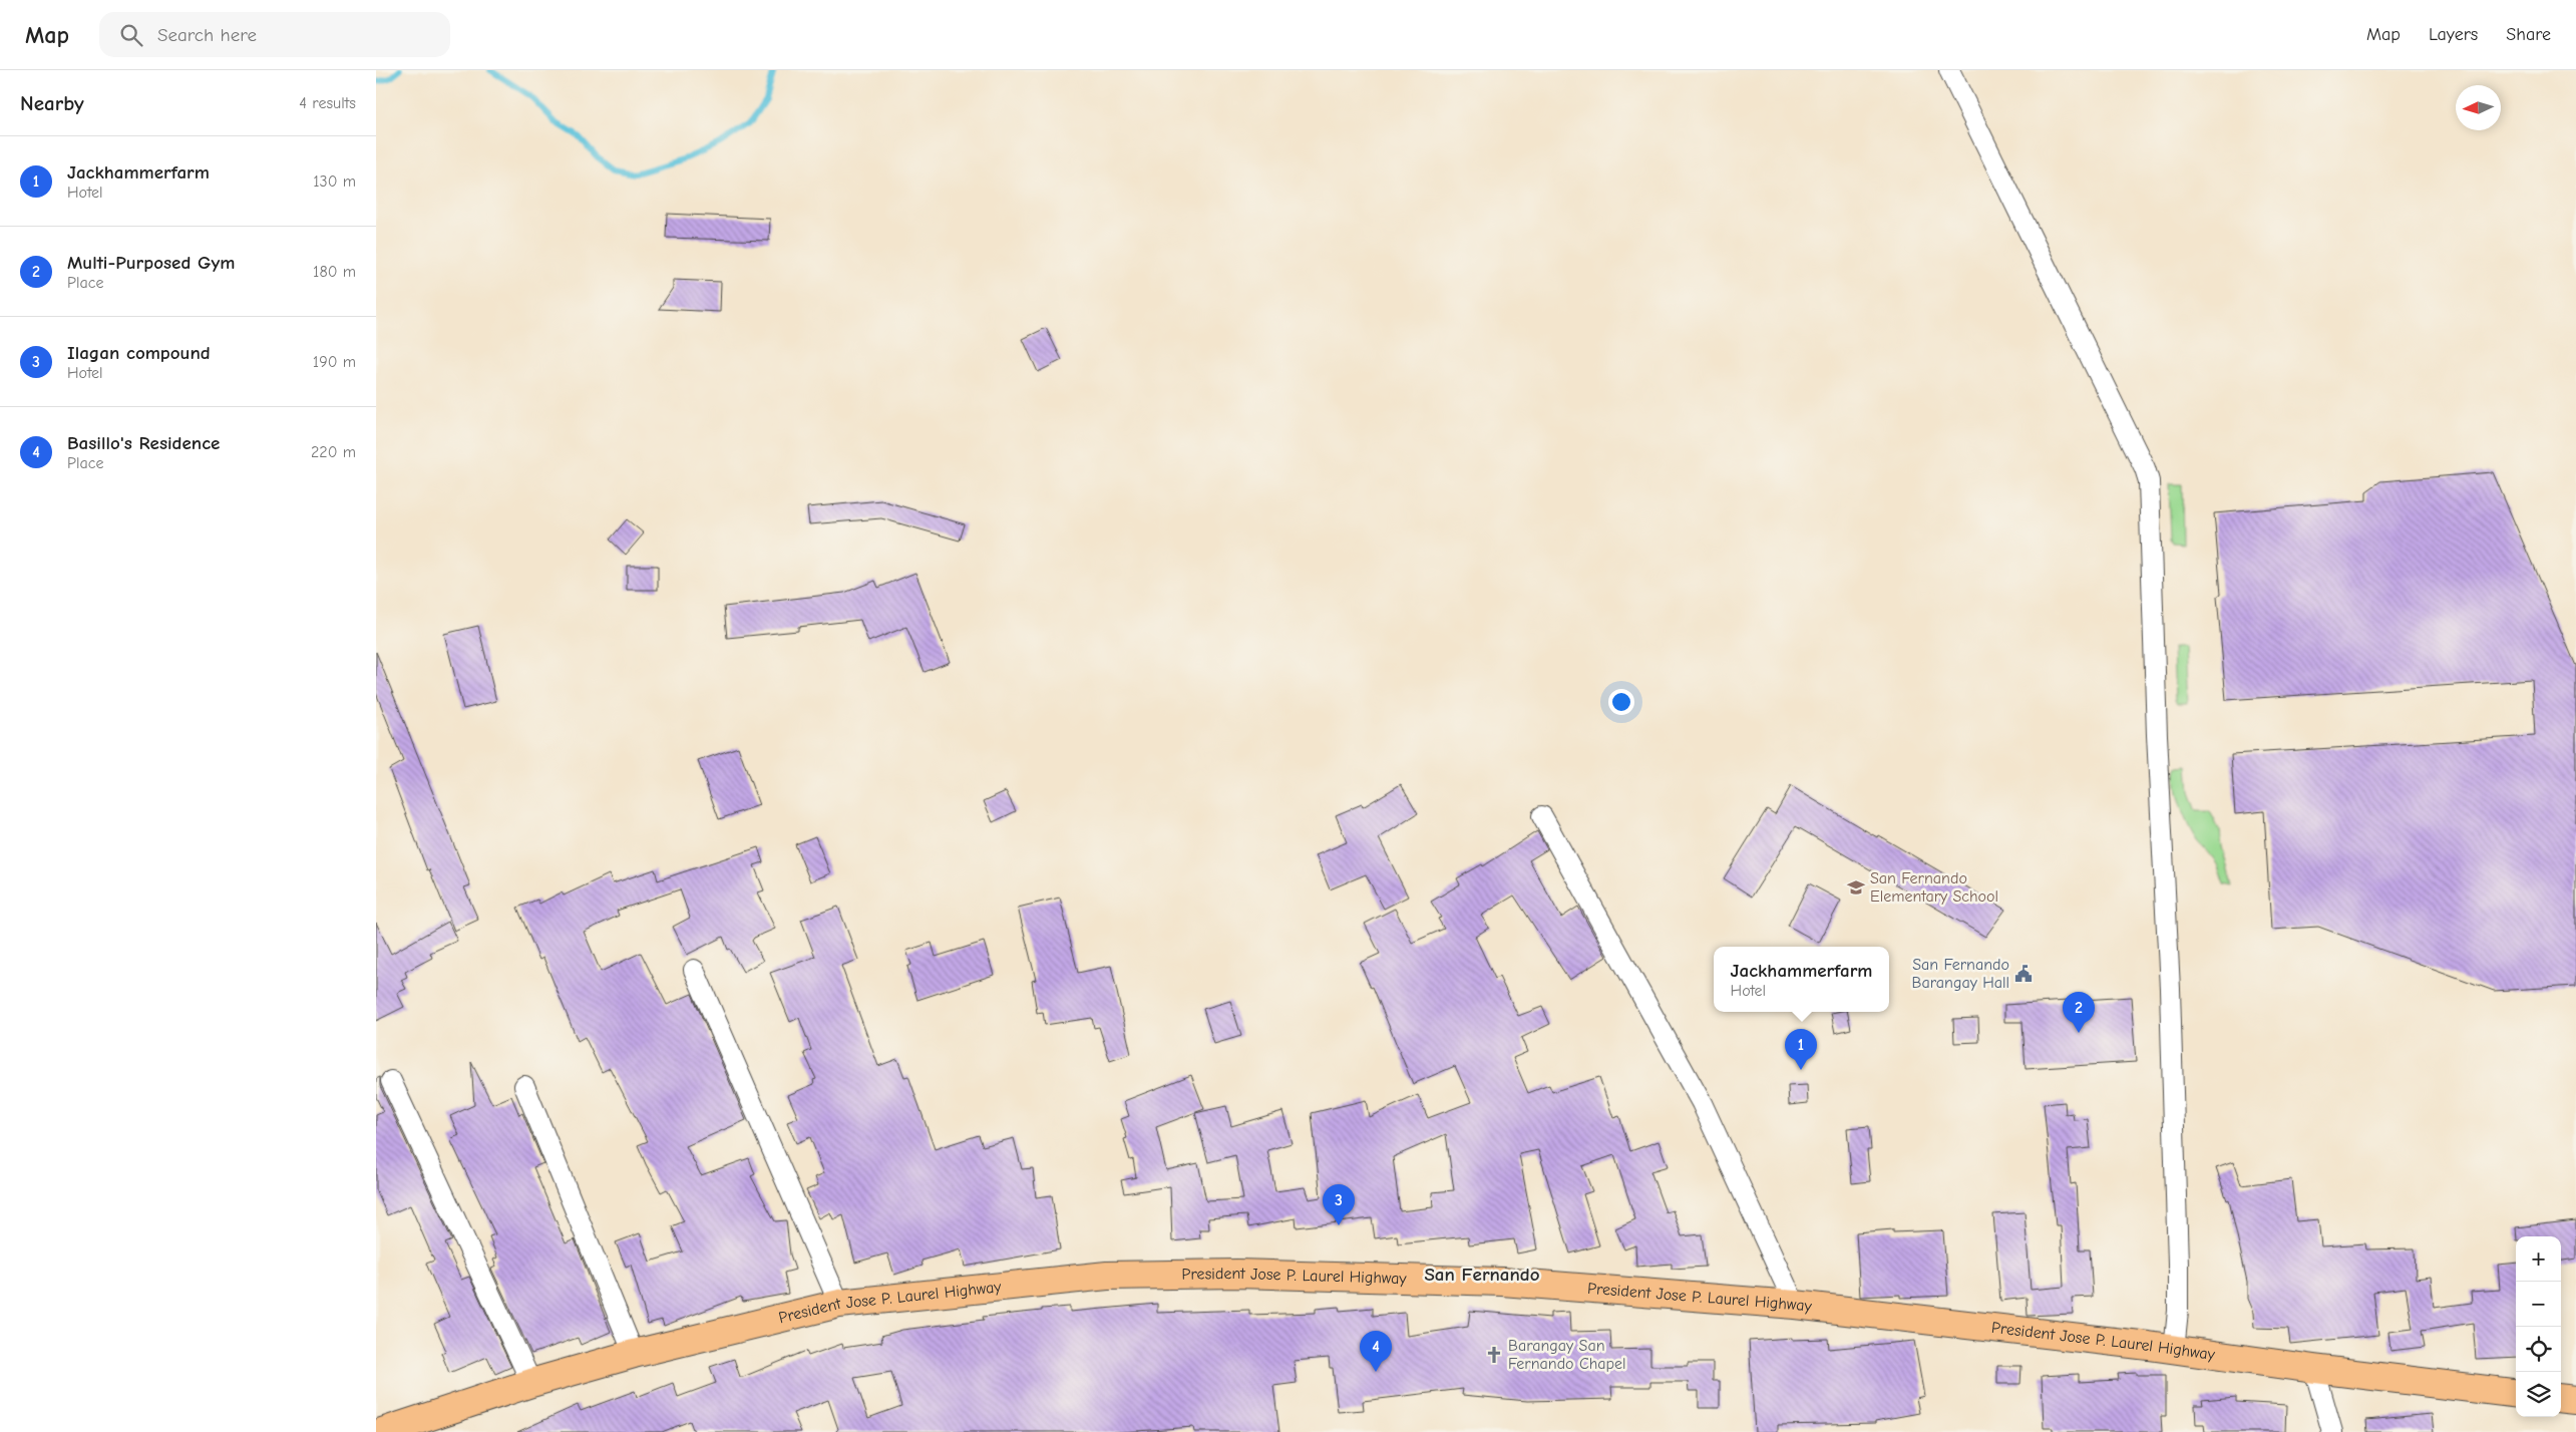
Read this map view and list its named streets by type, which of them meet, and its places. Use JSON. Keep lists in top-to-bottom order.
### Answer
{
  "streets": {
    "highway": ["President Jose P. Laurel Highway"]
  },
  "districts": ["San Fernando"],
  "places": {
    "school or university": ["San Fernando Elementary School"],
    "public building": ["San Fernando Barangay Hall"],
    "church": ["Barangay San Fernando Chapel"]
  },
  "north": "left",
  "page": {
    "header": "Map",
    "search": "Search here",
    "nav": ["Map", "Layers", "Share"],
    "heading": ["Nearby", "4 results"],
    "list": [
      {
        "mark": "1",
        "name": "Jackhammerfarm",
        "note": "Hotel",
        "value": "130 m"
      },
      {
        "mark": "2",
        "name": "Multi-Purposed Gym",
        "note": "Place",
        "value": "180 m"
      },
      {
        "mark": "3",
        "name": "Ilagan compound",
        "note": "Hotel",
        "value": "190 m"
      },
      {
        "mark": "4",
        "name": "Basillo's Residence",
        "note": "Place",
        "value": "220 m"
      }
    ],
    "popup": ["Jackhammerfarm", "Hotel"],
    "pins": [
      "2",
      "1",
      "3",
      "4"
    ],
    "map_buttons": ["+", "−"]
  }
}
